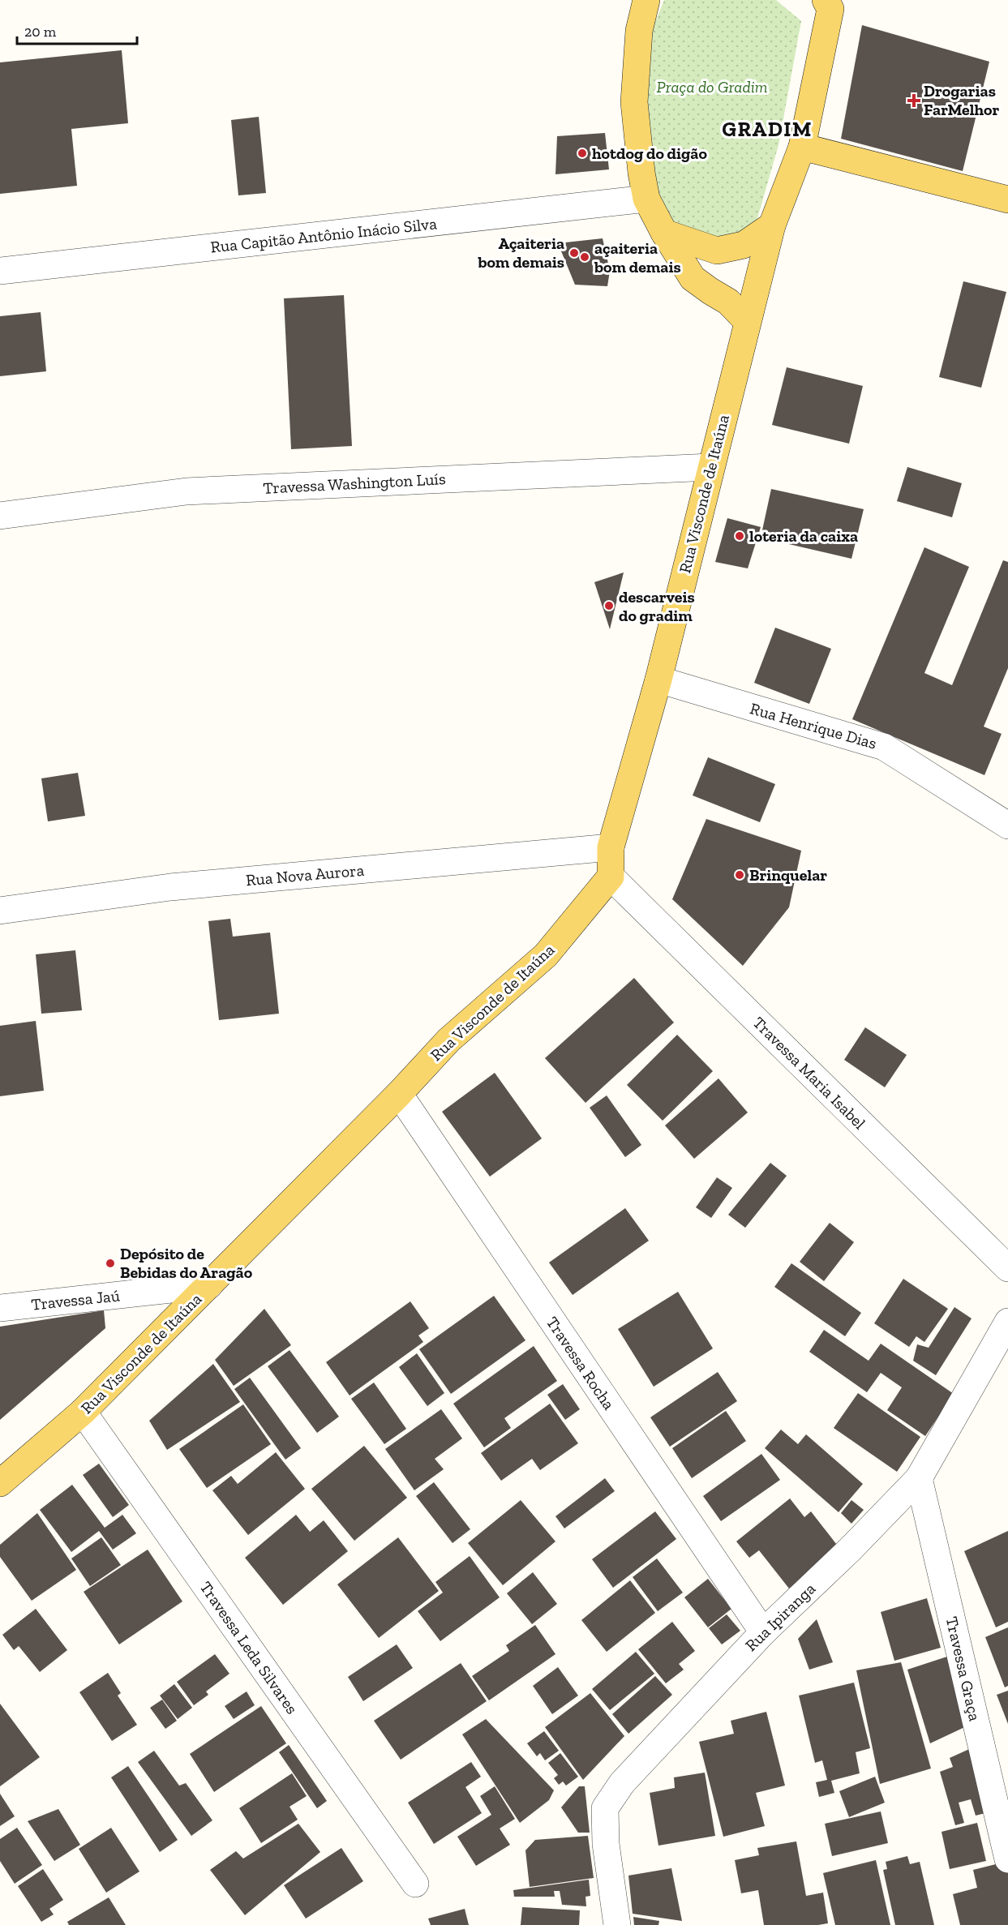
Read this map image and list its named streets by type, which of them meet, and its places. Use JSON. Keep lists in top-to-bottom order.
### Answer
{
  "streets": {
    "main road": ["Rua Visconde de Itaúna"],
    "street": [
      "Rua Capitão Antônio Inácio Silva",
      "Travessa Washington Luís",
      "Rua Henrique Dias",
      "Rua Nova Aurora",
      "Travessa Maria Isabel",
      "Travessa Jaú",
      "Travessa Rocha",
      "Rua Ipiranga",
      "Travessa Leda Silvares",
      "Travessa Graça"
    ]
  },
  "crossings": [
    ["Travessa Washington Luís", "Rua Visconde de Itaúna"],
    ["Rua Visconde de Itaúna", "Rua Henrique Dias"],
    ["Rua Visconde de Itaúna", "Rua Nova Aurora"],
    ["Rua Visconde de Itaúna", "Travessa Maria Isabel"],
    ["Rua Visconde de Itaúna", "Travessa Jaú"],
    ["Rua Visconde de Itaúna", "Travessa Rocha"],
    ["Rua Visconde de Itaúna", "Travessa Leda Silvares"],
    ["Travessa Rocha", "Rua Ipiranga"],
    ["Rua Ipiranga", "Travessa Graça"]
  ],
  "districts": ["GRADIM"],
  "parks": ["Praça do Gradim"],
  "places": {
    "health": ["Drogarias FarMelhor"],
    "other": [
      "hotdog do digão",
      "Açaiteria bom demais",
      "açaiteria bom demais",
      "loteria da caixa",
      "descarveis do gradim",
      "Brinquelar",
      "Depósito de Bebidas do Aragão"
    ]
  },
  "scale_bar": "20 m"
}
